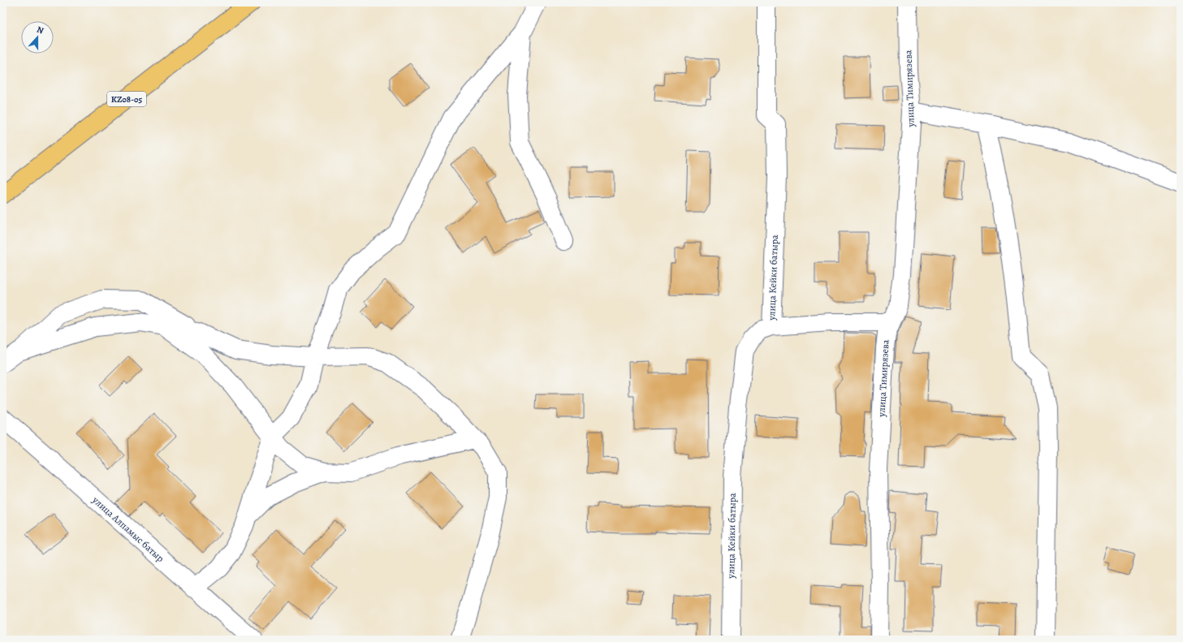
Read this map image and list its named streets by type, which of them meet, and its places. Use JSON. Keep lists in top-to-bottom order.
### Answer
{
  "streets": {
    "main road": ["KZ08-05"],
    "street": ["улица Тимирязева", "улица Кейки батыра", "улица Алпамыс батыр"]
  },
  "north": "top"
}
